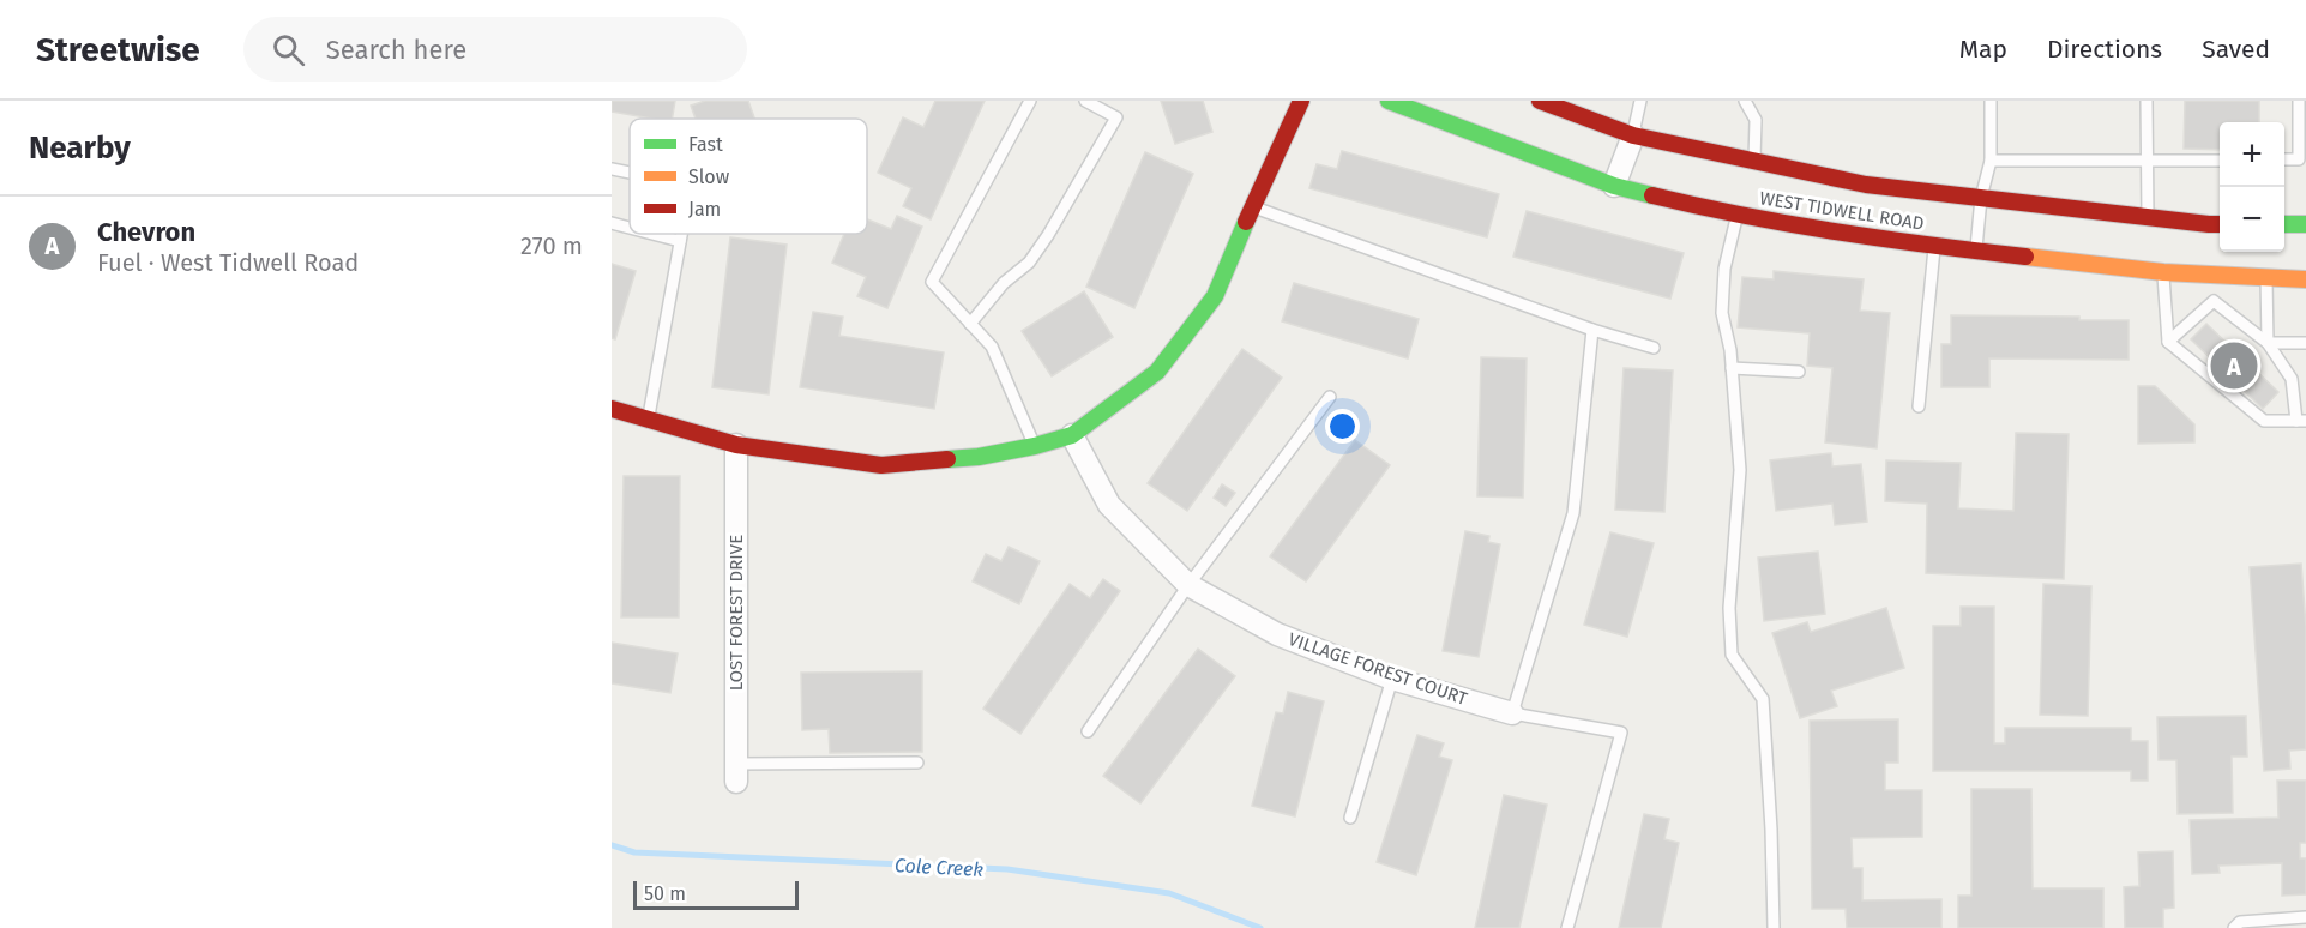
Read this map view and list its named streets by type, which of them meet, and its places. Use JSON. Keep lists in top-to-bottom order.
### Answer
{
  "streets": {
    "main road": ["WEST TIDWELL ROAD"],
    "street": ["LOST FOREST DRIVE", "VILLAGE FOREST COURT"]
  },
  "water": ["Cole Creek"],
  "legend": ["Fast", "Slow", "Jam"],
  "scale_bar": "50 m",
  "page": {
    "header": "Streetwise",
    "search": "Search here",
    "nav": ["Map", "Directions", "Saved"],
    "heading": "Nearby",
    "map_buttons": ["+", "−"],
    "list": [
      {
        "mark": "A",
        "name": "Chevron",
        "note": "Fuel · West Tidwell Road",
        "value": "270 m"
      }
    ],
    "pins": "A",
    "scale": "50 m"
  }
}
